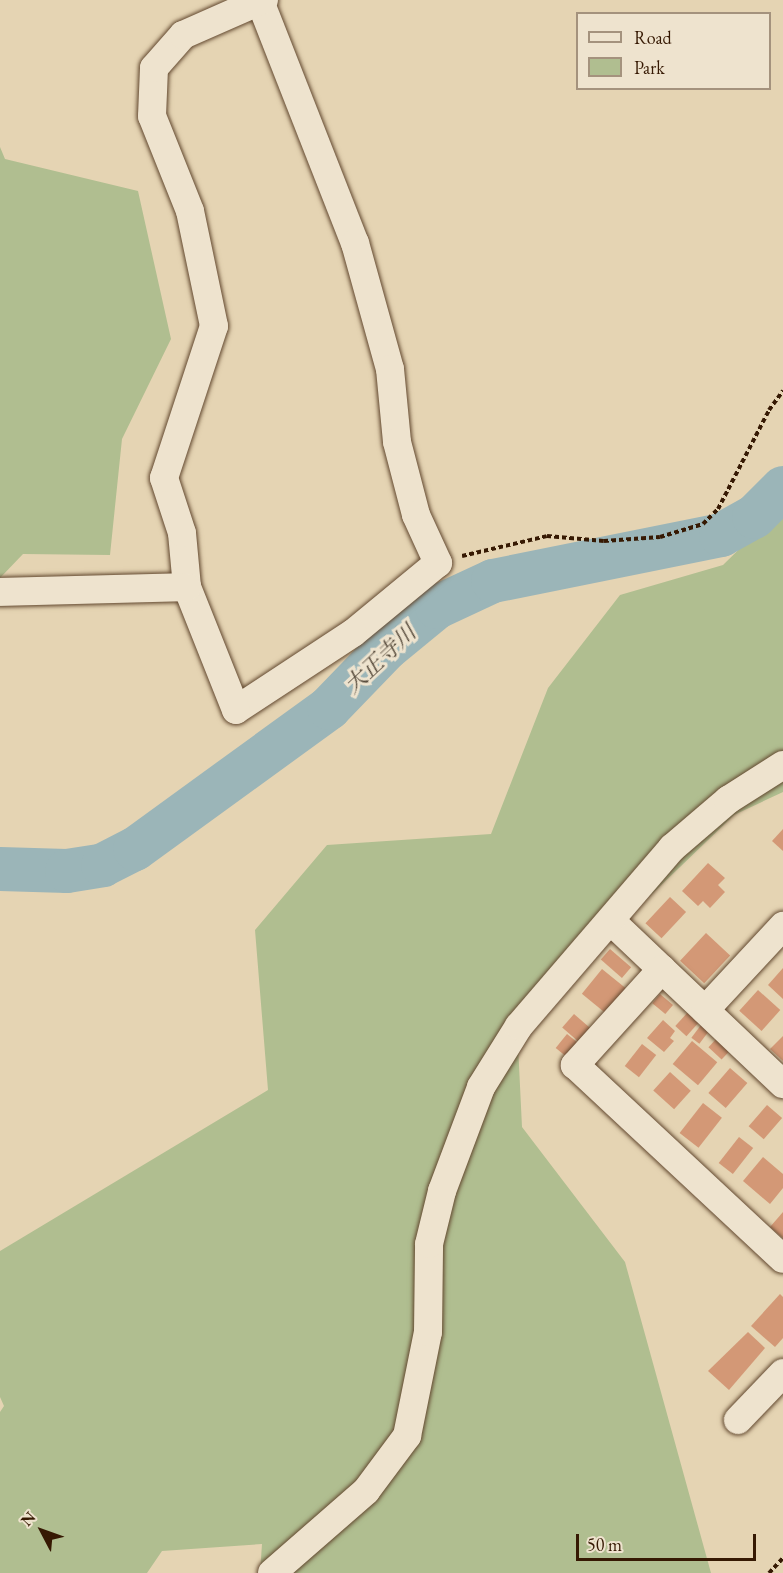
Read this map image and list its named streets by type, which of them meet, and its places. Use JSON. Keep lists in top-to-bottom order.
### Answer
{
  "water": ["大正寺川"],
  "legend": ["Road", "Park"],
  "scale_bar": "50 m",
  "north": "top left"
}
